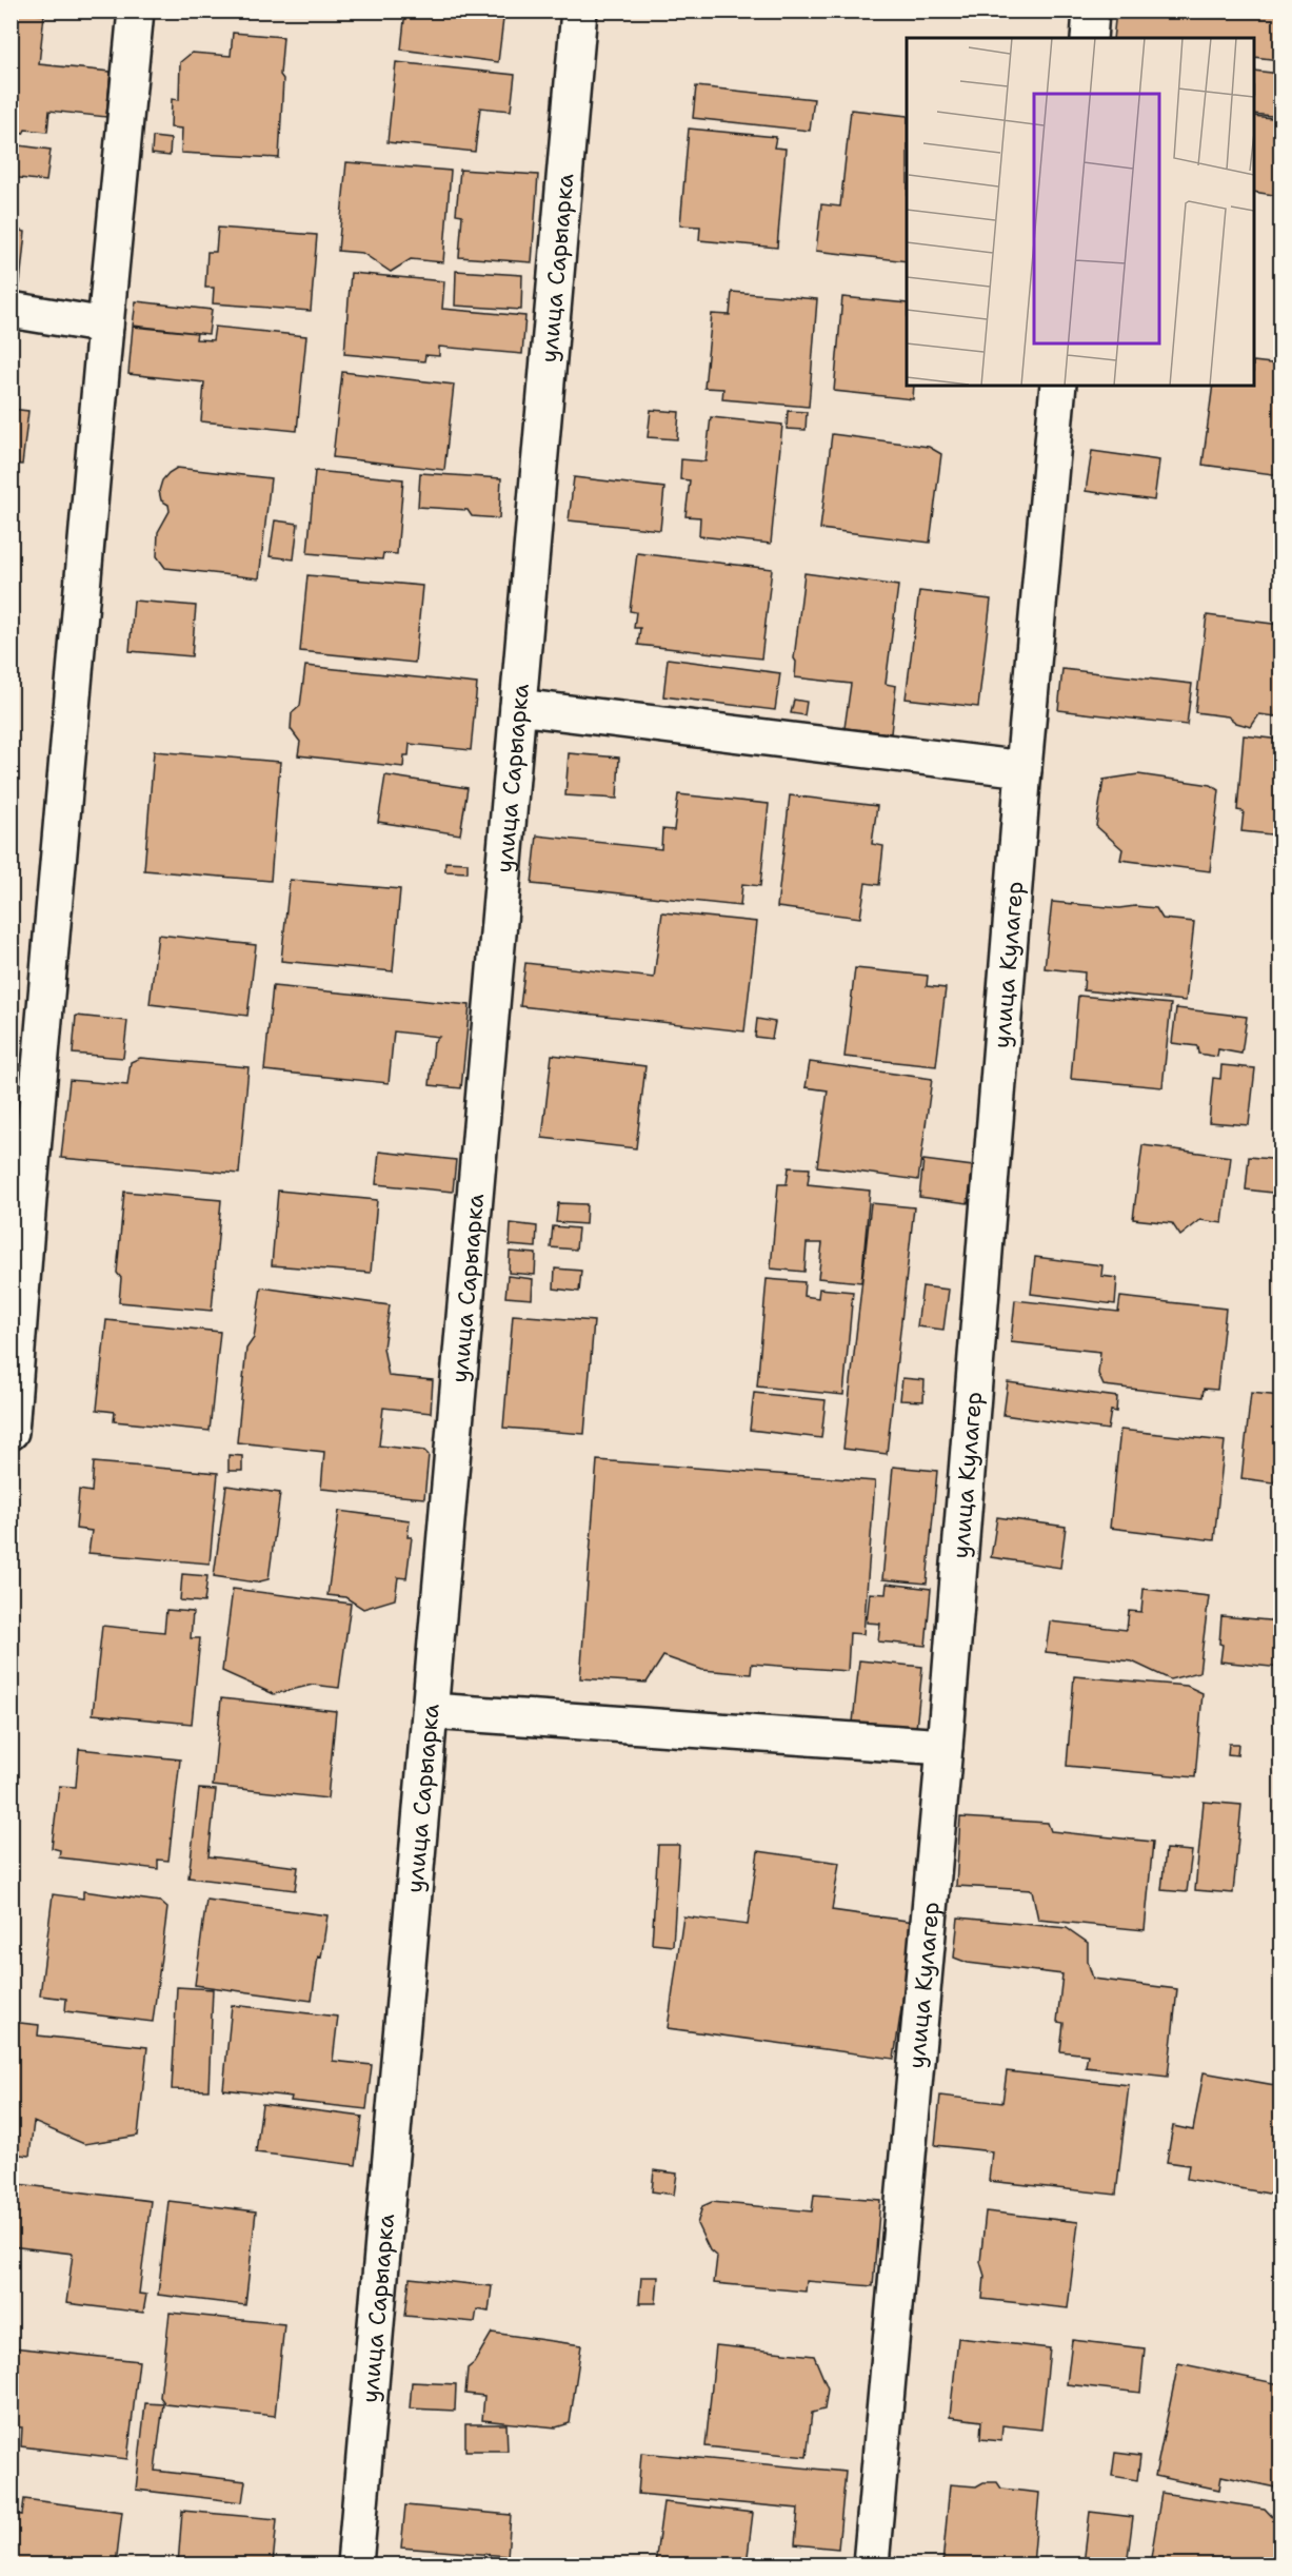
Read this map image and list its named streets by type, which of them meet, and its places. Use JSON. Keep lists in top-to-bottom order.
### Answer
{
  "streets": {
    "street": ["улица Сарыарка", "улица Кулагер"]
  }
}
